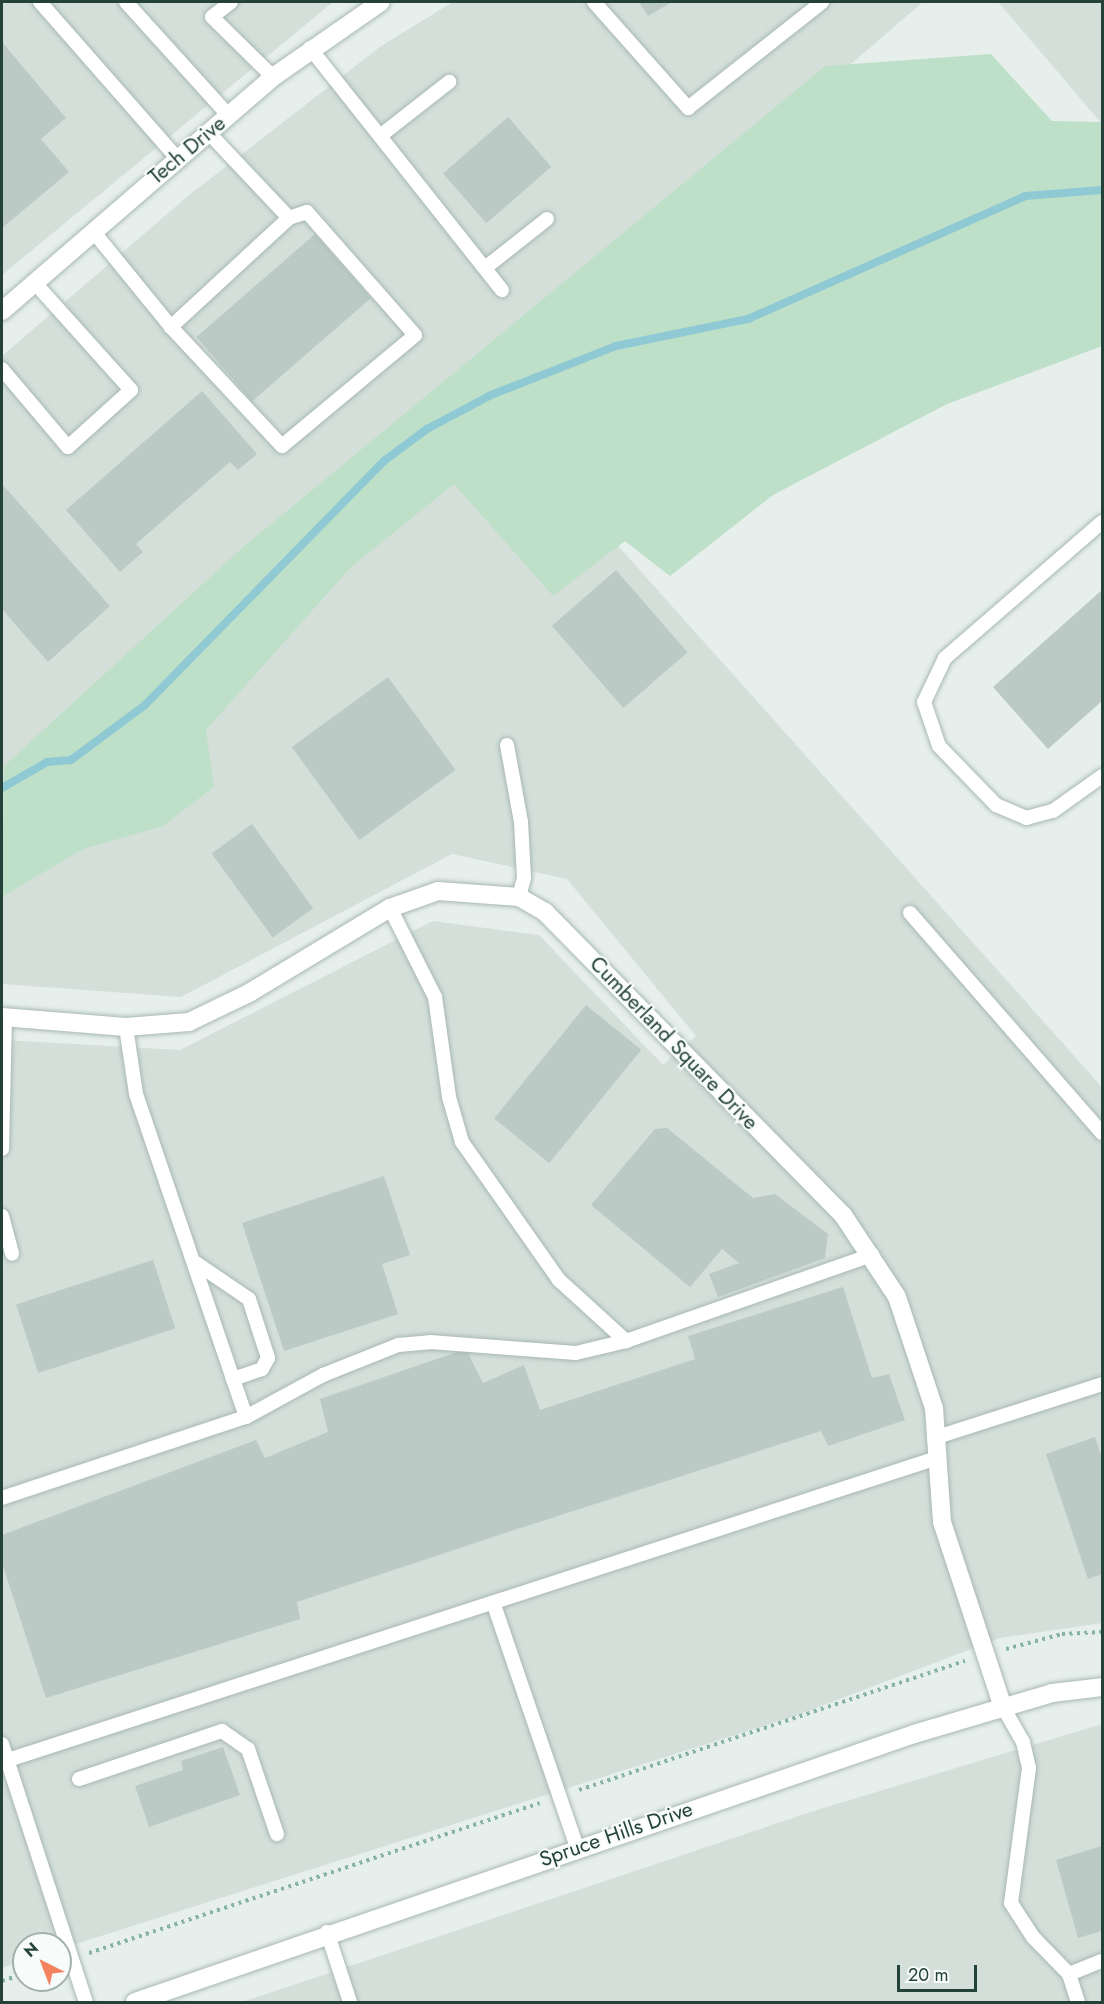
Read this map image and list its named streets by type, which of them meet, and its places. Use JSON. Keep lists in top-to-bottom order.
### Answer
{
  "streets": {
    "street": ["Tech Drive", "Cumberland Square Drive", "Spruce Hills Drive"]
  },
  "crossings": [
    ["Cumberland Square Drive", "Spruce Hills Drive"]
  ],
  "scale_bar": "20 m",
  "north": "top left"
}
